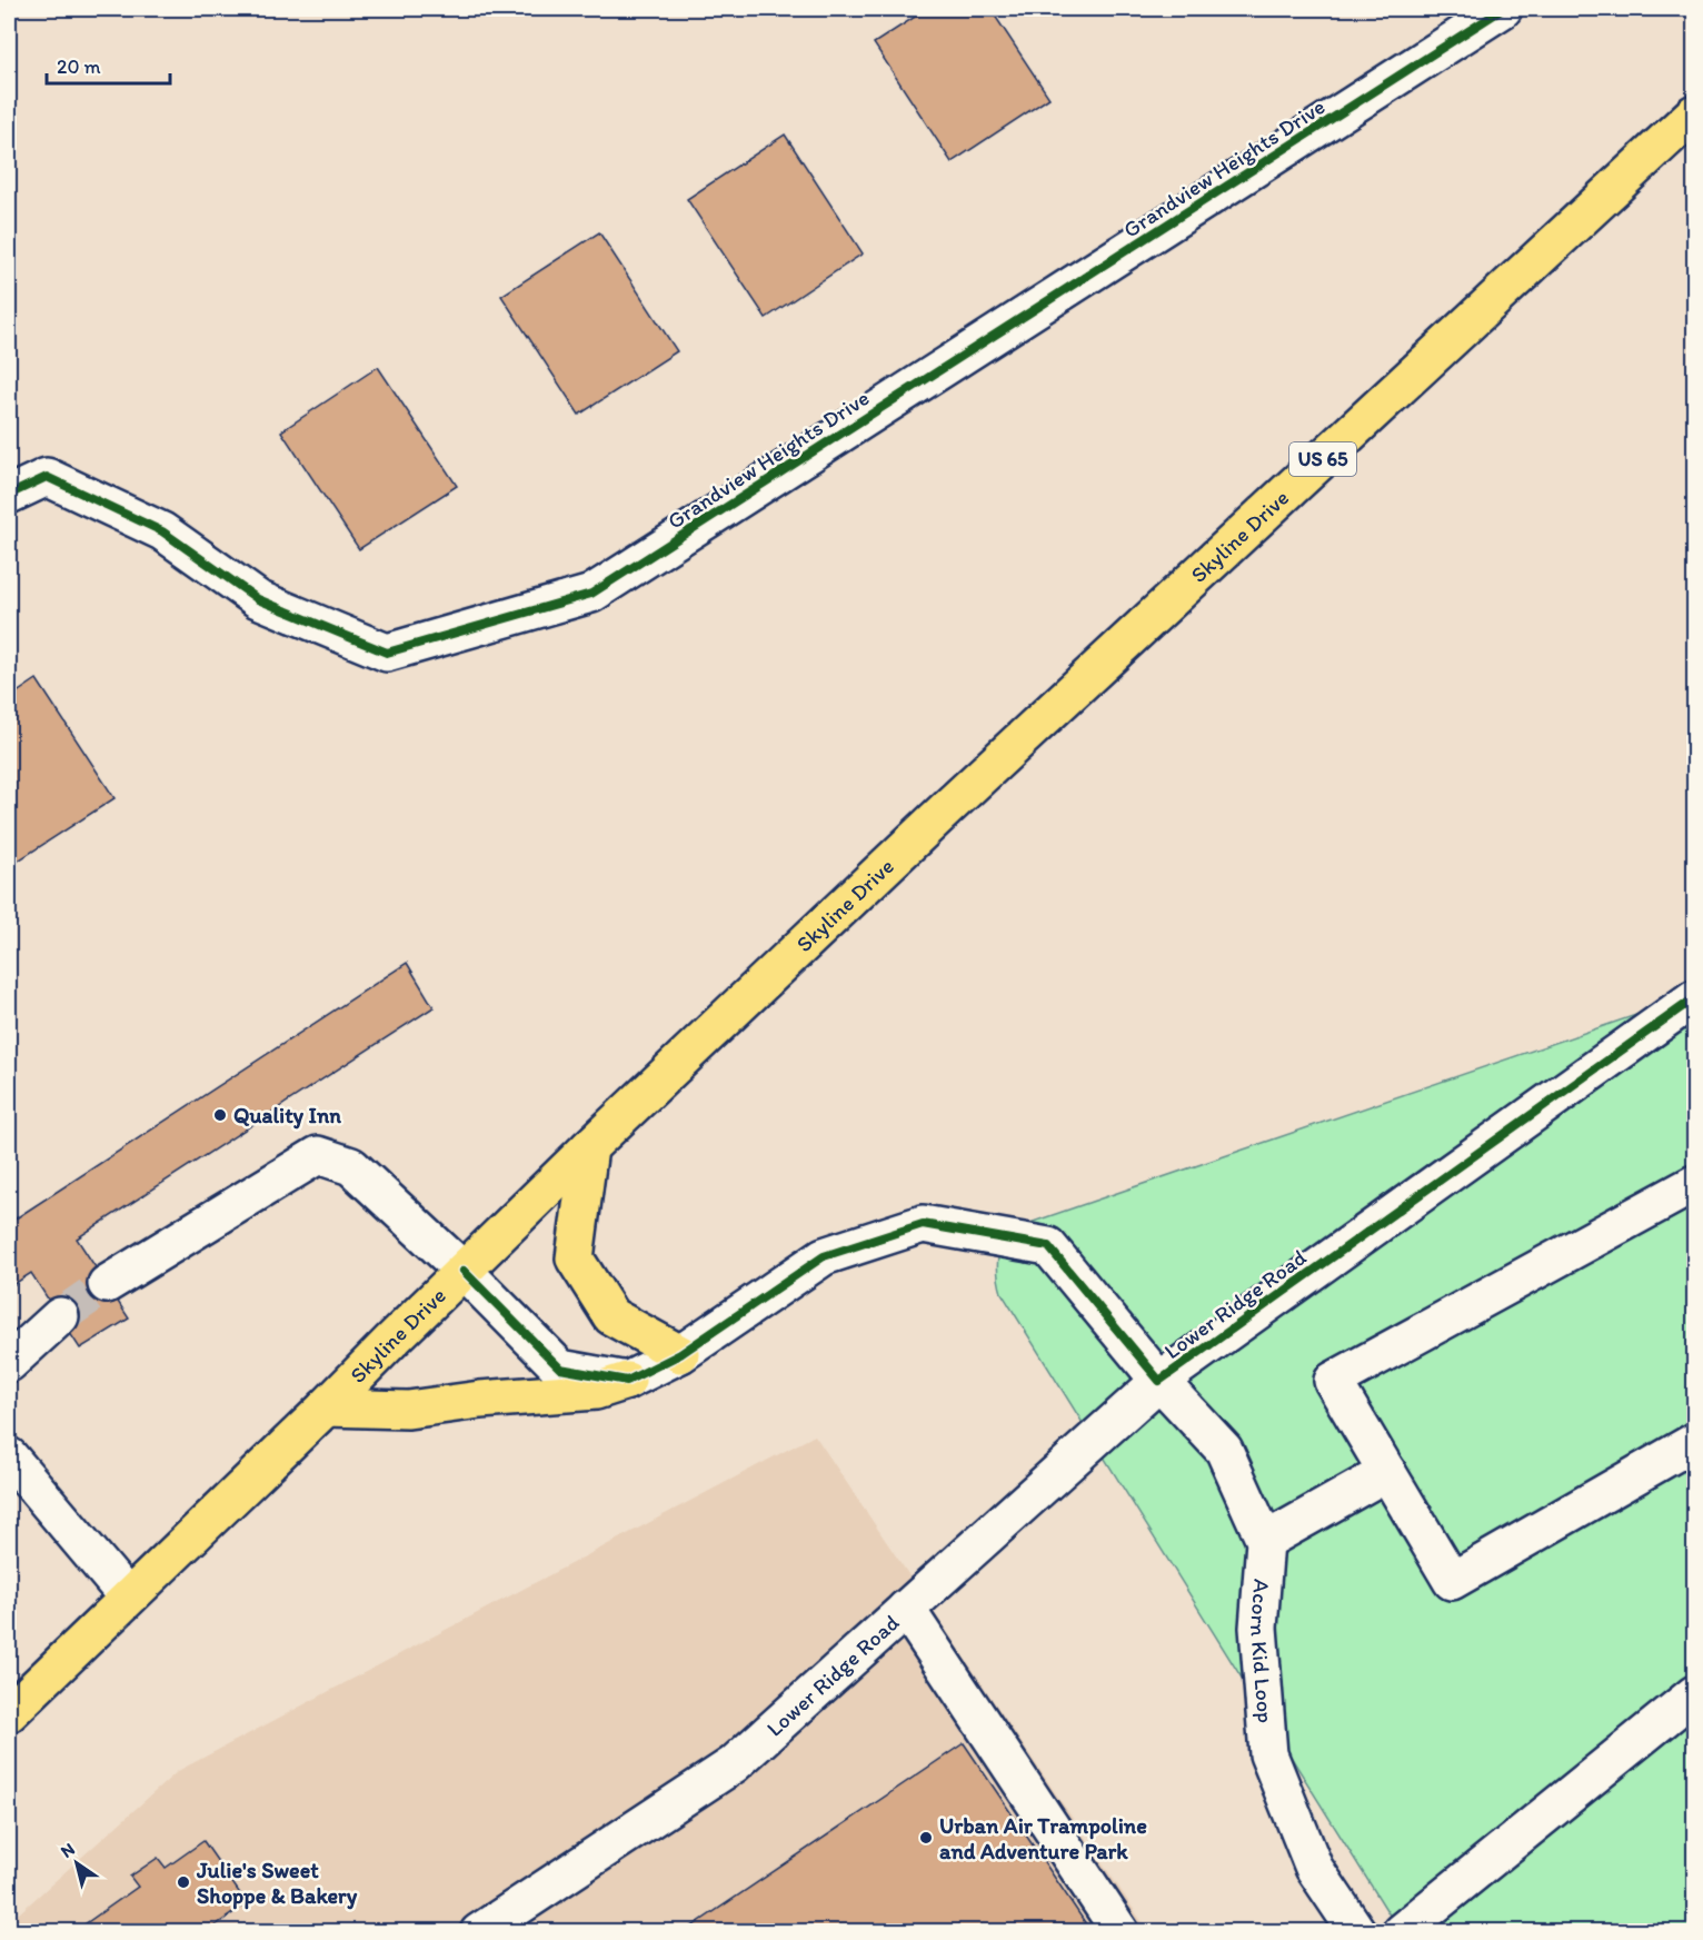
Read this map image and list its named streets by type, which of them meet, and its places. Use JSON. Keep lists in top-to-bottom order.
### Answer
{
  "streets": {
    "highway": ["US 65", "Skyline Drive"],
    "street": ["Grandview Heights Drive", "Lower Ridge Road", "Acorn Kid Loop"]
  },
  "crossings": [
    ["Lower Ridge Road", "Acorn Kid Loop"]
  ],
  "places": ["Quality Inn", "Urban Air Trampoline and Adventure Park", "Julie's Sweet Shoppe & Bakery"],
  "scale_bar": "20 m",
  "north": "top left"
}
